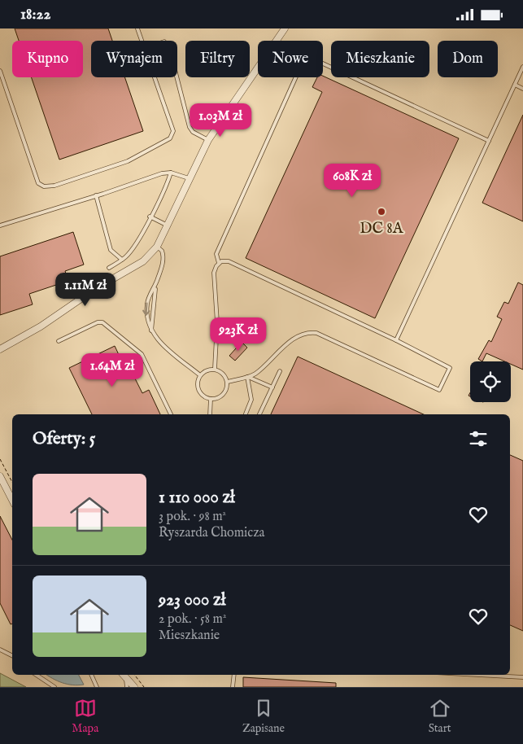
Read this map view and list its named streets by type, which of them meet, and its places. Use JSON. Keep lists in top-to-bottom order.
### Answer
{
  "places": ["DC 8A"],
  "page": {
    "status": "18:22",
    "chip": [
      "Kupno",
      "Wynajem",
      "Filtry",
      "Nowe",
      "Mieszkanie",
      "Dom"
    ],
    "price": [
      "1.03M zł",
      "608K zł",
      "1.11M zł",
      "923K zł",
      "1.64M zł"
    ],
    "heading": "Oferty: 5",
    "list": [
      {
        "name": "1 110 000 zł",
        "note": "3 pok. · 98 m² · Ryszarda Chomicza"
      },
      {
        "name": "923 000 zł",
        "note": "2 pok. · 58 m² · Mieszkanie"
      }
    ],
    "tabs": ["Mapa", "Zapisane", "Start"]
  }
}
